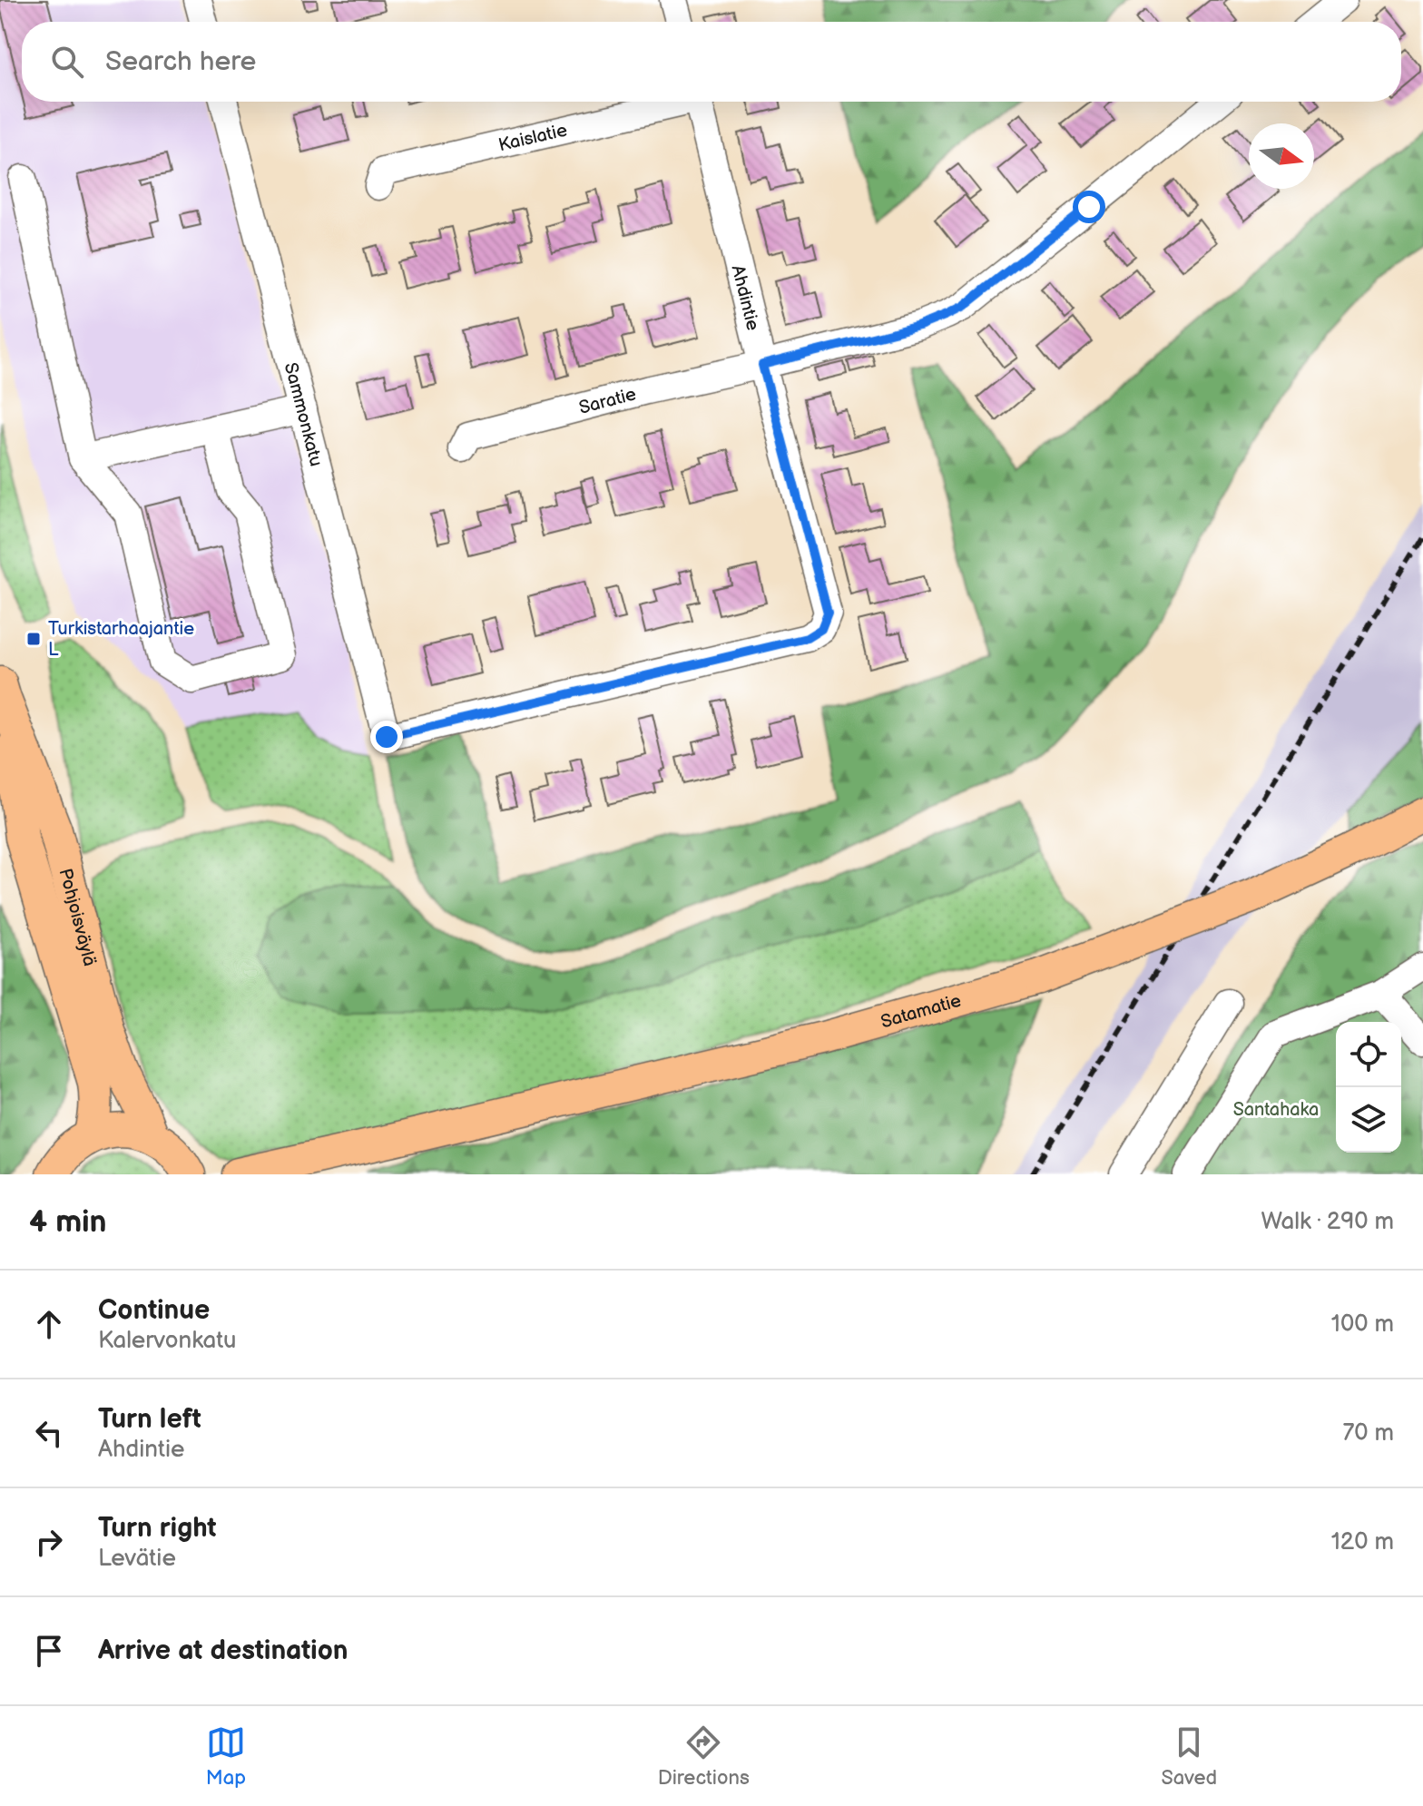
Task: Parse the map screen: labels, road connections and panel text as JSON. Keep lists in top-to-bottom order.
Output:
{
  "streets": {
    "main road": ["Pohjoisväylä", "Satamatie"],
    "street": [
      "Kaislatie",
      "Ahdintie",
      "Saratie",
      "Sammonkatu"
    ]
  },
  "crossings": [
    ["Ahdintie", "Saratie"],
    ["Ahdintie", "Sammonkatu"]
  ],
  "parks": ["Santahaka"],
  "places": {
    "transit": ["Turkistarhaajantie L"]
  },
  "north": "right",
  "page": {
    "search": "Search here",
    "heading": ["4 min", "Walk · 290 m"],
    "list": [
      ["Continue", "Kalervonkatu", "100 m"],
      ["Turn left", "Ahdintie", "70 m"],
      ["Turn right", "Levätie", "120 m"],
      "Arrive at destination"
    ],
    "nav": ["Map", "Directions", "Saved"]
  }
}
